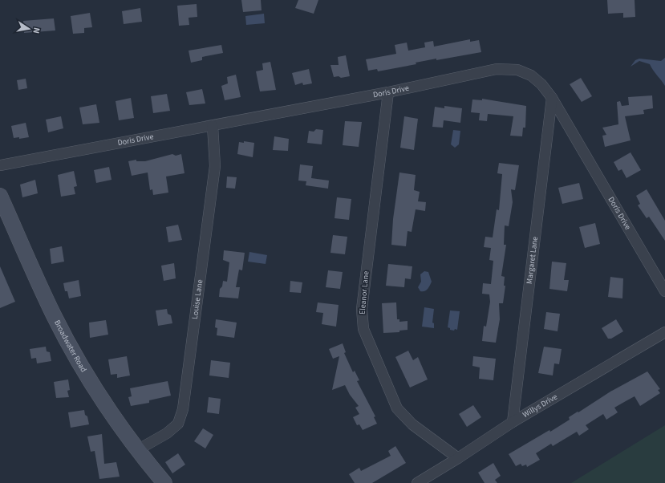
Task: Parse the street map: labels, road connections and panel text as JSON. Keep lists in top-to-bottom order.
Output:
{
  "streets": {
    "street": [
      "Doris Drive",
      "Margaret Lane",
      "Eleanor Lane",
      "Louise Lane",
      "Broadwater Road",
      "Willys Drive"
    ]
  },
  "crossings": [
    ["Doris Drive", "Margaret Lane"],
    ["Doris Drive", "Eleanor Lane"],
    ["Doris Drive", "Louise Lane"],
    ["Margaret Lane", "Willys Drive"],
    ["Eleanor Lane", "Willys Drive"],
    ["Louise Lane", "Broadwater Road"]
  ],
  "north": "right"
}
